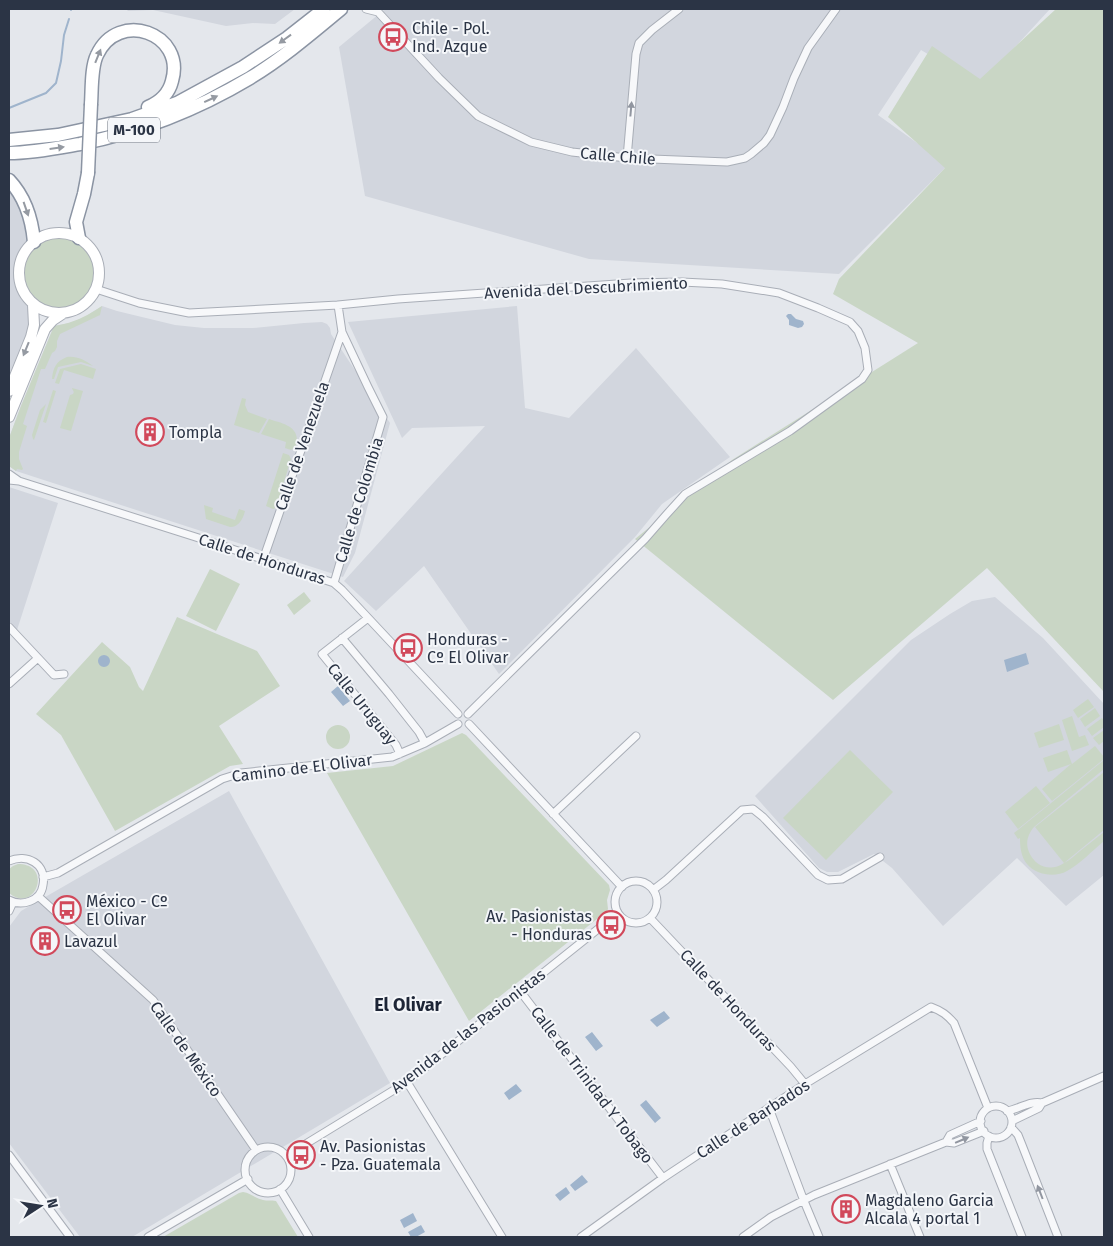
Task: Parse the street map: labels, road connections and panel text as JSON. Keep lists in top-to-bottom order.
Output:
{
  "streets": {
    "highway": ["M-100"],
    "street": [
      "Calle Chile",
      "Avenida del Descubrimiento",
      "Calle de Venezuela",
      "Calle de Colombia",
      "Calle de Honduras",
      "Calle Uruguay",
      "Camino de El Olivar",
      "Avenida de las Pasionistas",
      "Calle de México",
      "Calle de Trinidad Y Tobago",
      "Calle de Barbados"
    ]
  },
  "crossings": [
    ["Avenida del Descubrimiento", "Calle de Honduras"],
    ["Avenida del Descubrimiento", "Camino de El Olivar"],
    ["Calle de Venezuela", "Calle de Colombia"],
    ["Calle de Venezuela", "Calle de Honduras"],
    ["Calle de Colombia", "Calle de Honduras"],
    ["Calle de Honduras", "Calle Uruguay"],
    ["Calle de Honduras", "Camino de El Olivar"],
    ["Calle de Honduras", "Avenida de las Pasionistas"],
    ["Calle de Honduras", "Calle de Barbados"],
    ["Calle Uruguay", "Camino de El Olivar"],
    ["Avenida de las Pasionistas", "Calle de México"],
    ["Avenida de las Pasionistas", "Calle de Trinidad Y Tobago"],
    ["Calle de Trinidad Y Tobago", "Calle de Barbados"]
  ],
  "districts": ["El Olivar"],
  "places": {
    "bus stop": [
      "Chile - Pol. Ind. Azque",
      "Honduras - Cº El Olivar",
      "México - Cº El Olivar",
      "Av. Pasionistas - Honduras",
      "Av. Pasionistas - Pza. Guatemala"
    ],
    "building": ["Tompla", "Lavazul", "Magdaleno Garcia Alcala 4 portal 1"]
  },
  "north": "right"
}
